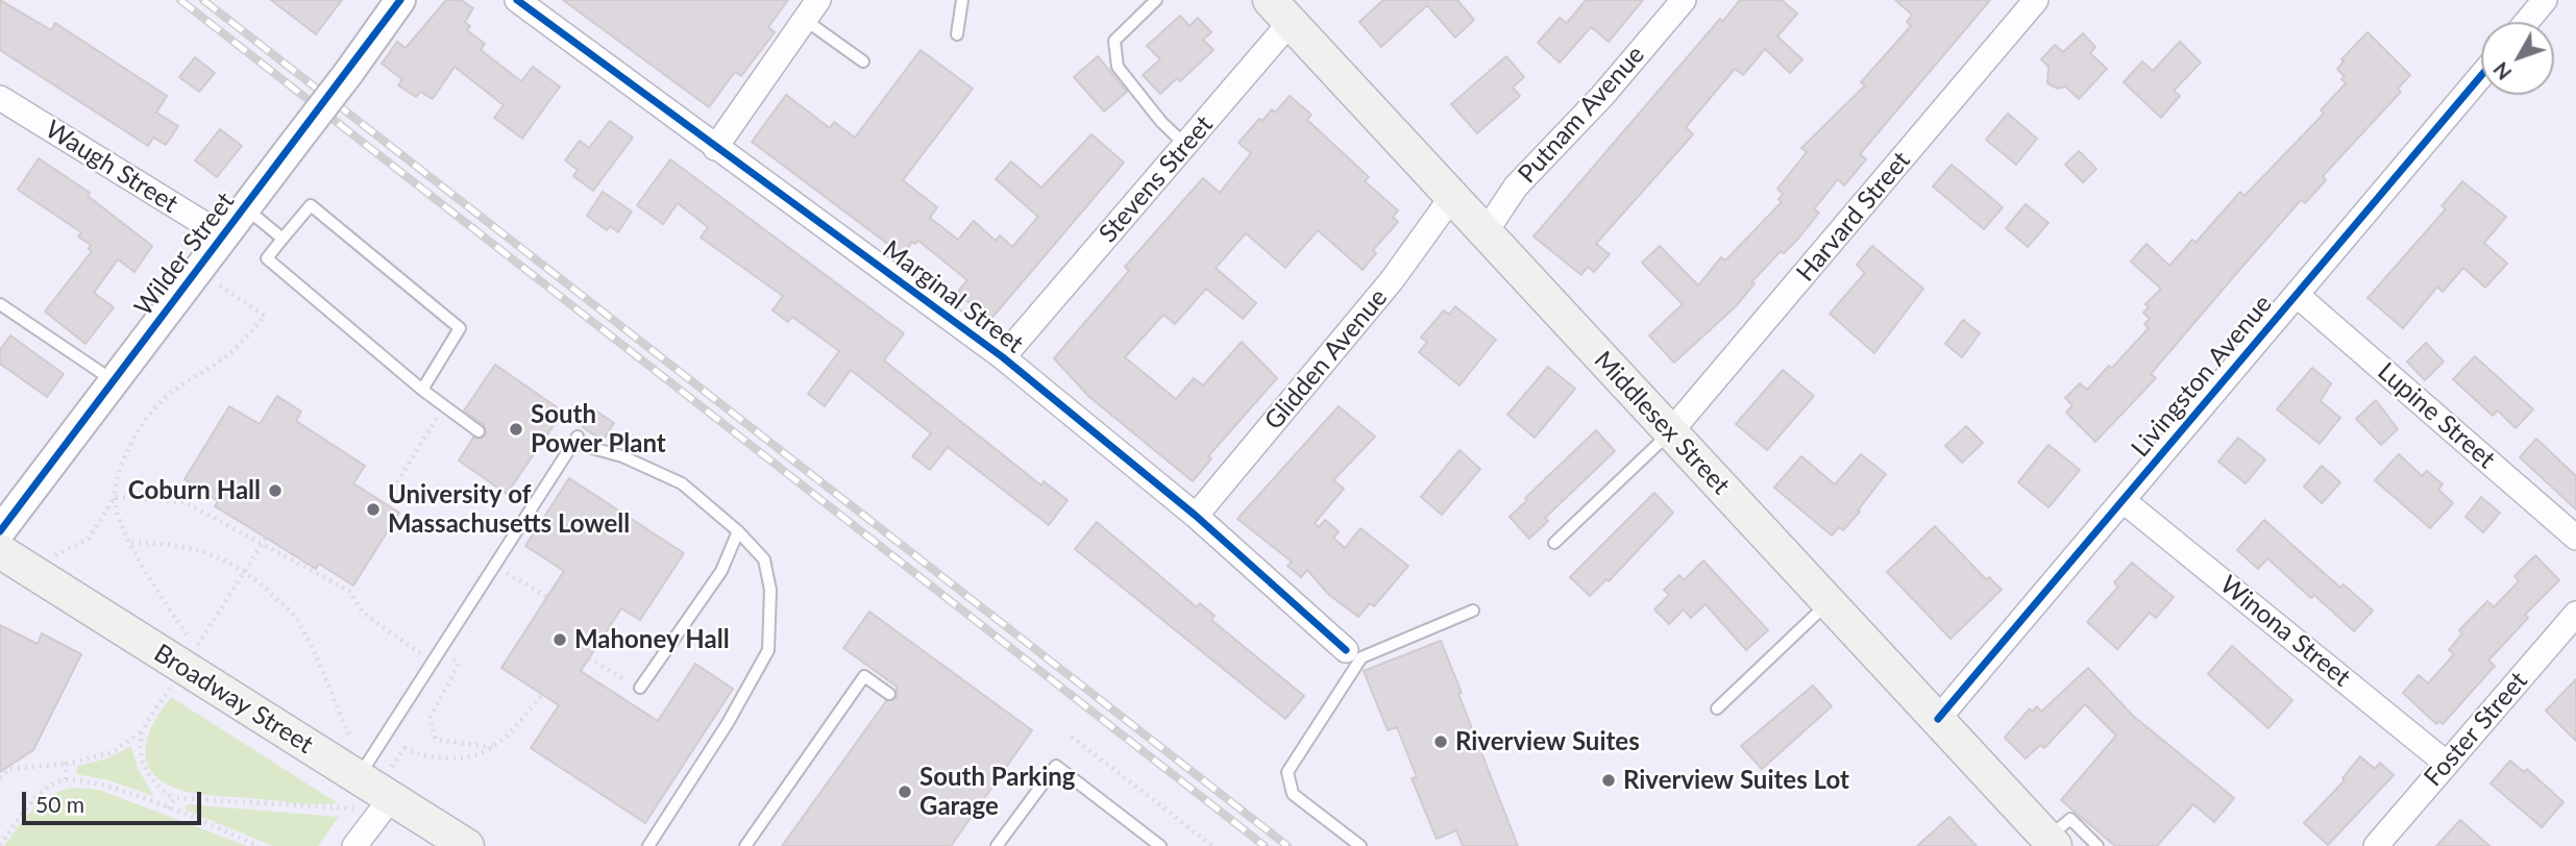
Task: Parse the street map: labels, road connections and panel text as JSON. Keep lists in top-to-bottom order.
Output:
{
  "streets": {
    "main road": ["Middlesex Street", "Broadway Street"],
    "street": [
      "Putnam Avenue",
      "Waugh Street",
      "Stevens Street",
      "Harvard Street",
      "Wilder Street",
      "Marginal Street",
      "Glidden Avenue",
      "Livingston Avenue",
      "Lupine Street",
      "Winona Street",
      "Foster Street"
    ]
  },
  "crossings": [
    ["Putnam Avenue", "Middlesex Street"],
    ["Waugh Street", "Wilder Street"],
    ["Stevens Street", "Marginal Street"],
    ["Stevens Street", "Middlesex Street"],
    ["Harvard Street", "Middlesex Street"],
    ["Marginal Street", "Glidden Avenue"],
    ["Glidden Avenue", "Middlesex Street"],
    ["Livingston Avenue", "Lupine Street"],
    ["Livingston Avenue", "Middlesex Street"],
    ["Livingston Avenue", "Winona Street"],
    ["Winona Street", "Foster Street"]
  ],
  "places": [
    "South Power Plant",
    "Coburn Hall",
    "University of Massachusetts Lowell",
    "Mahoney Hall",
    "Riverview Suites",
    "Riverview Suites Lot",
    "South Parking Garage"
  ],
  "scale_bar": "50 m",
  "north": "bottom left"
}
